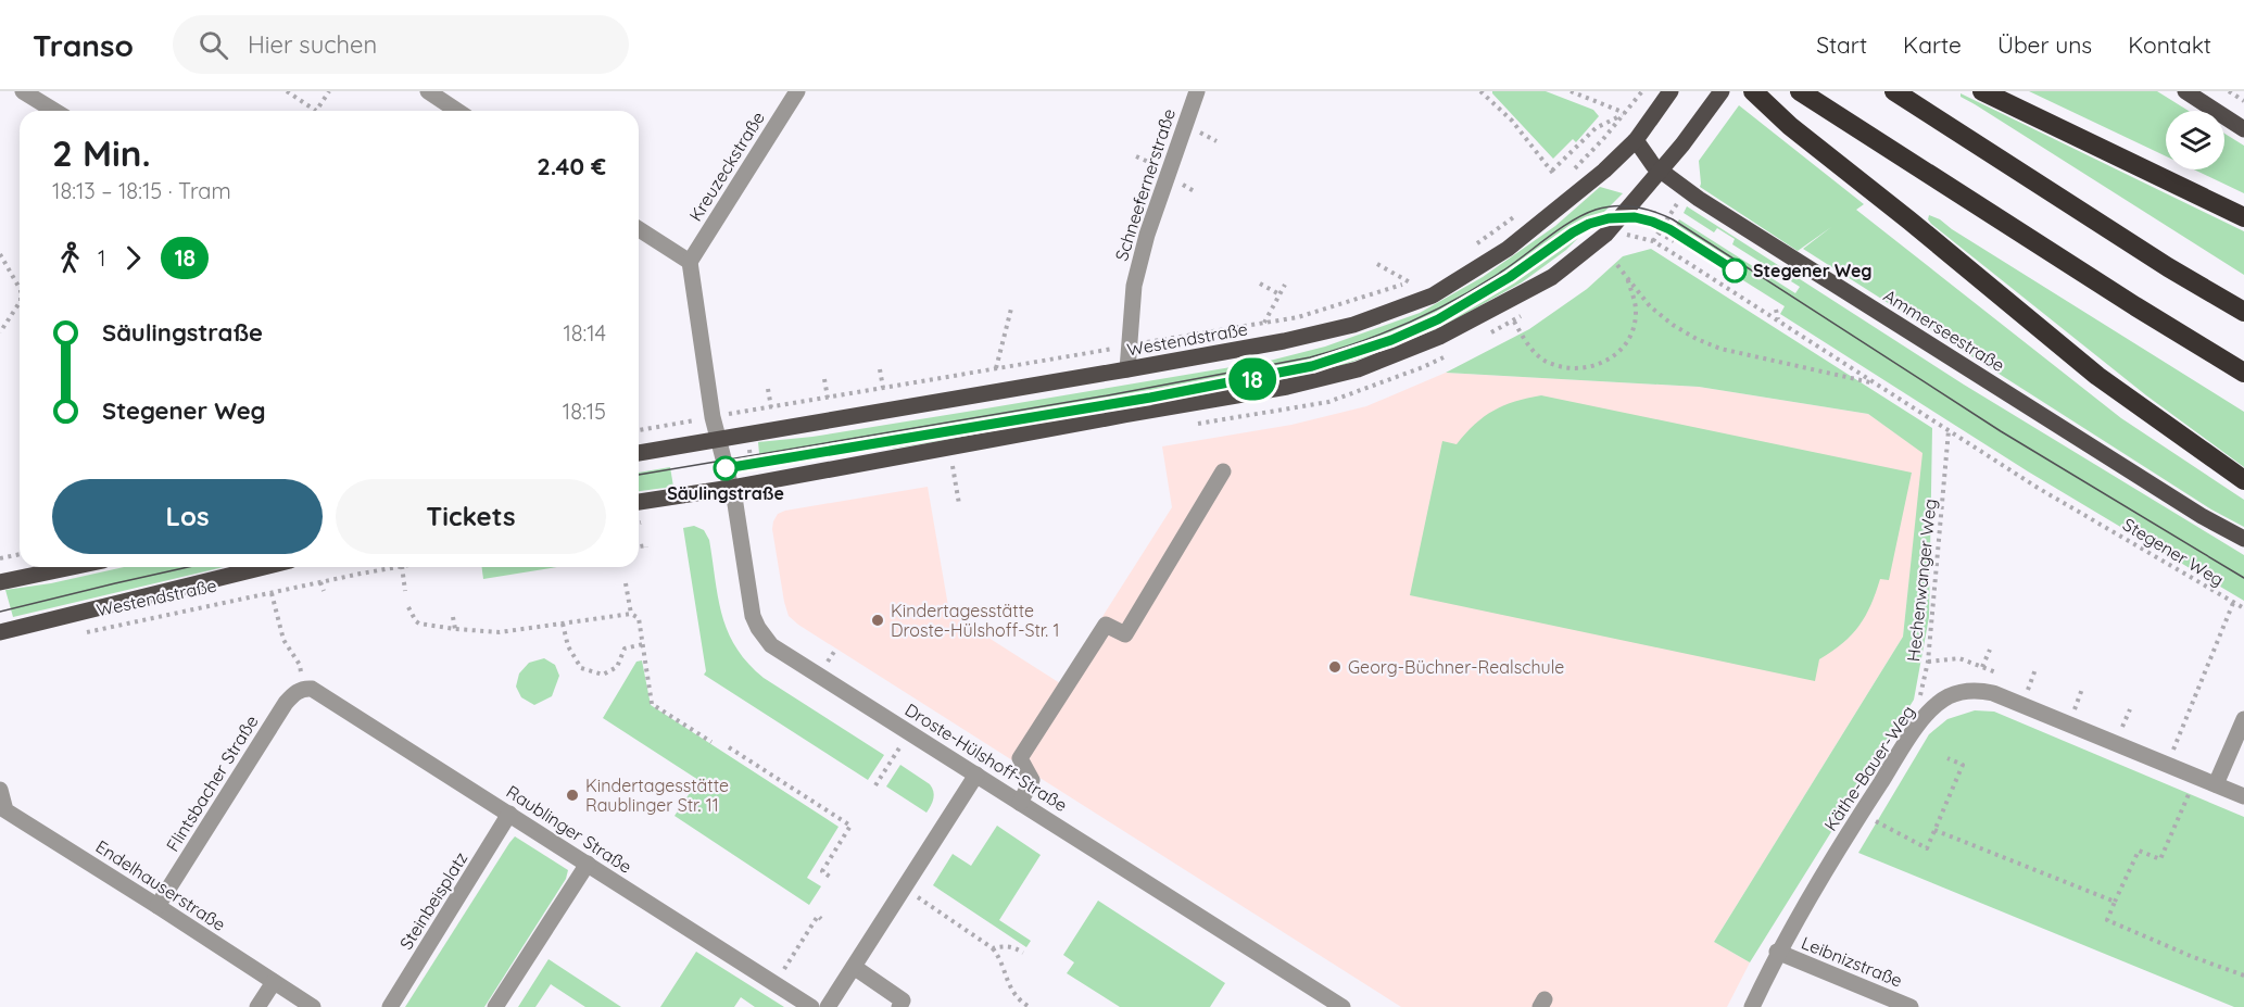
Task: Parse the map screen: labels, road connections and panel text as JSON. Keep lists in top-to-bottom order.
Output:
{
  "streets": {
    "main road": ["Ammerseestraße", "Westendstraße"],
    "street": [
      "Kreuzeckstraße",
      "Schneefernerstraße",
      "Droste-Hülshoff-Straße",
      "Käthe-Bauer-Weg",
      "Flintsbacher Straße",
      "Raublinger Straße",
      "Endelhauserstraße",
      "Steinbeisplatz",
      "Leibnizstraße"
    ],
    "path": ["Stegener Weg", "Hechenwanger Weg"]
  },
  "crossings": [
    ["Schneefernerstraße", "Westendstraße"],
    ["Ammerseestraße", "Westendstraße"],
    ["Westendstraße", "Droste-Hülshoff-Straße"],
    ["Stegener Weg", "Hechenwanger Weg"],
    ["Hechenwanger Weg", "Käthe-Bauer-Weg"],
    ["Käthe-Bauer-Weg", "Leibnizstraße"],
    ["Flintsbacher Straße", "Raublinger Straße"],
    ["Flintsbacher Straße", "Endelhauserstraße"],
    ["Raublinger Straße", "Steinbeisplatz"]
  ],
  "places": [
    "Stegener Weg",
    "Säulingstraße",
    "Kindertagesstätte Droste-Hülshoff-Str. 1",
    "Georg-Büchner-Realschule",
    "Kindertagesstätte Raublinger Str. 11"
  ],
  "lines": ["tram line 18"],
  "page": {
    "header": "Transo",
    "search": "Hier suchen",
    "nav": [
      "Start",
      "Karte",
      "Über uns",
      "Kontakt"
    ],
    "on_map": "18",
    "heading": ["2 Min.", "18:13 – 18:15 · Tram", "2.40 €"],
    "legs": ["1", "18"],
    "list": [
      {
        "name": "Säulingstraße",
        "value": "18:14"
      },
      {
        "name": "Stegener Weg",
        "value": "18:15"
      }
    ],
    "buttons": ["Los", "Tickets"]
  }
}
